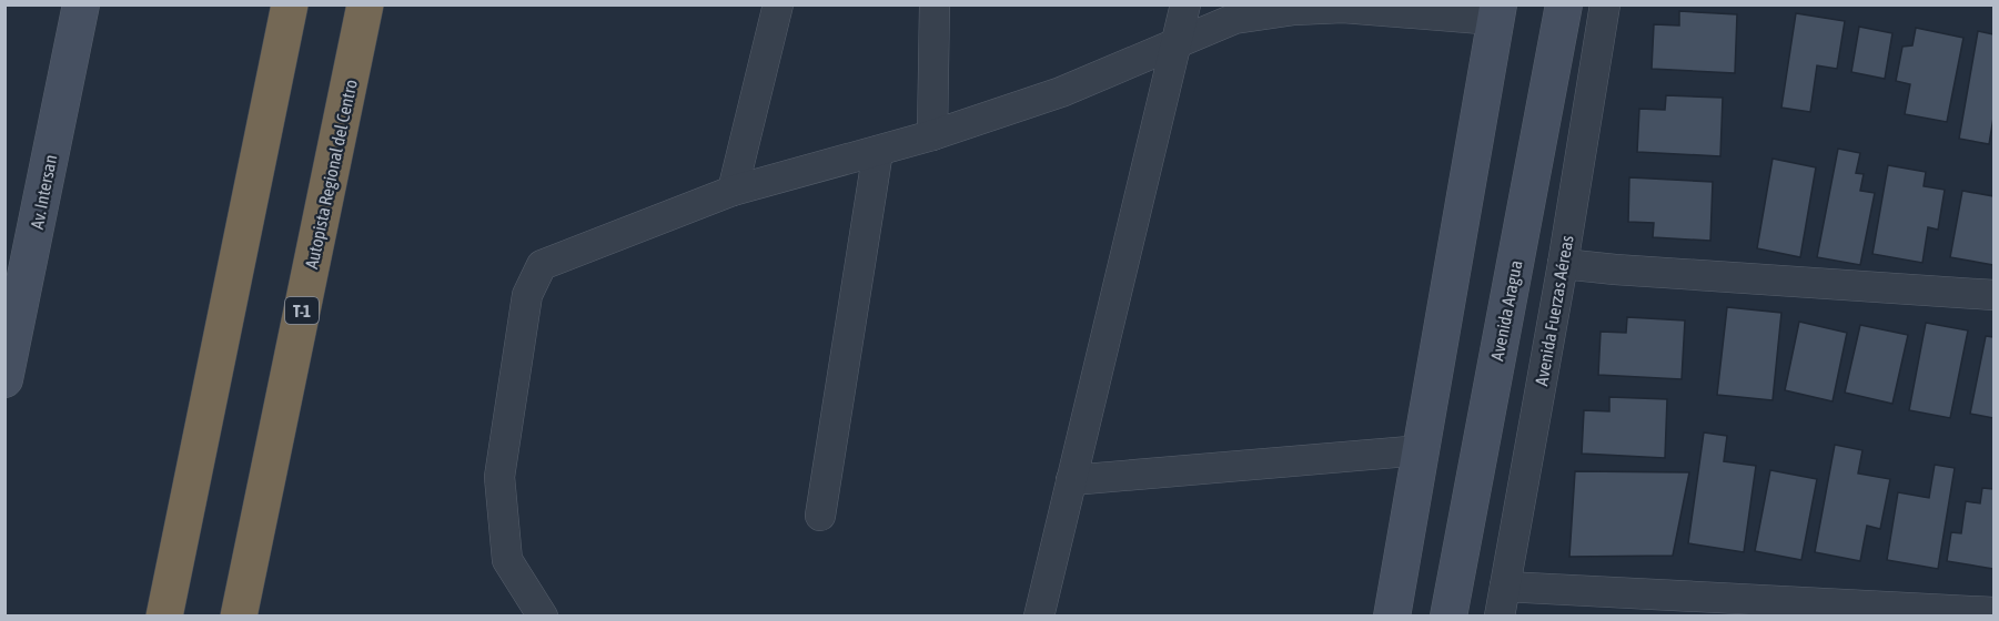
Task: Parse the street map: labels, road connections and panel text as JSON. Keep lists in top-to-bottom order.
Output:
{
  "streets": {
    "highway": ["Autopista Regional del Centro", "T-1"],
    "street": ["Av. Intersan", "Avenida Aragua", "Avenida Fuerzas Aéreas"]
  }
}
